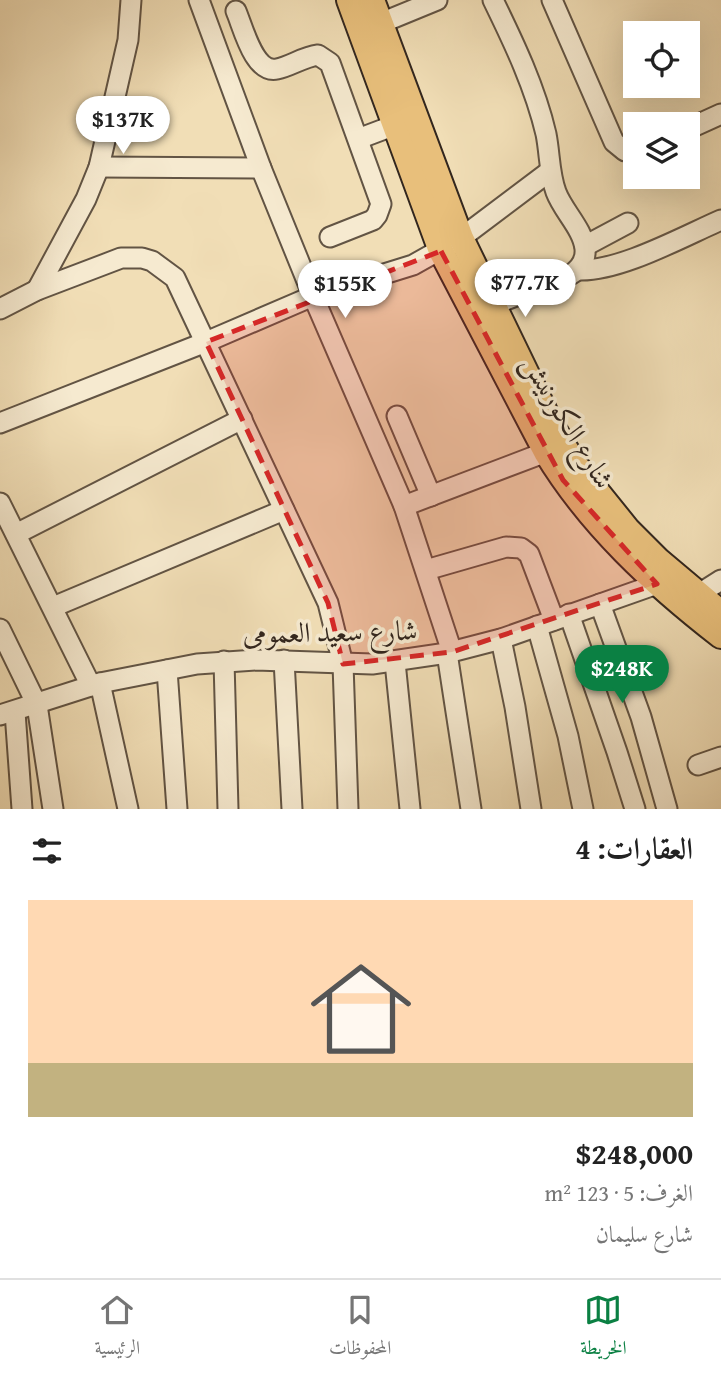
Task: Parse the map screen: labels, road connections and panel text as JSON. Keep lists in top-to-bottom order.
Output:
{
  "streets": {
    "main road": ["شارع الكورنيش"],
    "street": ["شارع سعيد العمومى"]
  },
  "crossings": [
    ["شارع الكورنيش", "شارع سعيد العمومى"]
  ],
  "page": {
    "price": [
      "$137K",
      "$77.7K",
      "$155K",
      "$248K"
    ],
    "heading": "العقارات: 4",
    "list": [
      {
        "name": "$248,000",
        "note": "الغرف: 5 · 123 m² · شارع سليمان"
      }
    ],
    "tabs": ["الخريطة", "المحفوظات", "الرئيسية"]
  }
}
